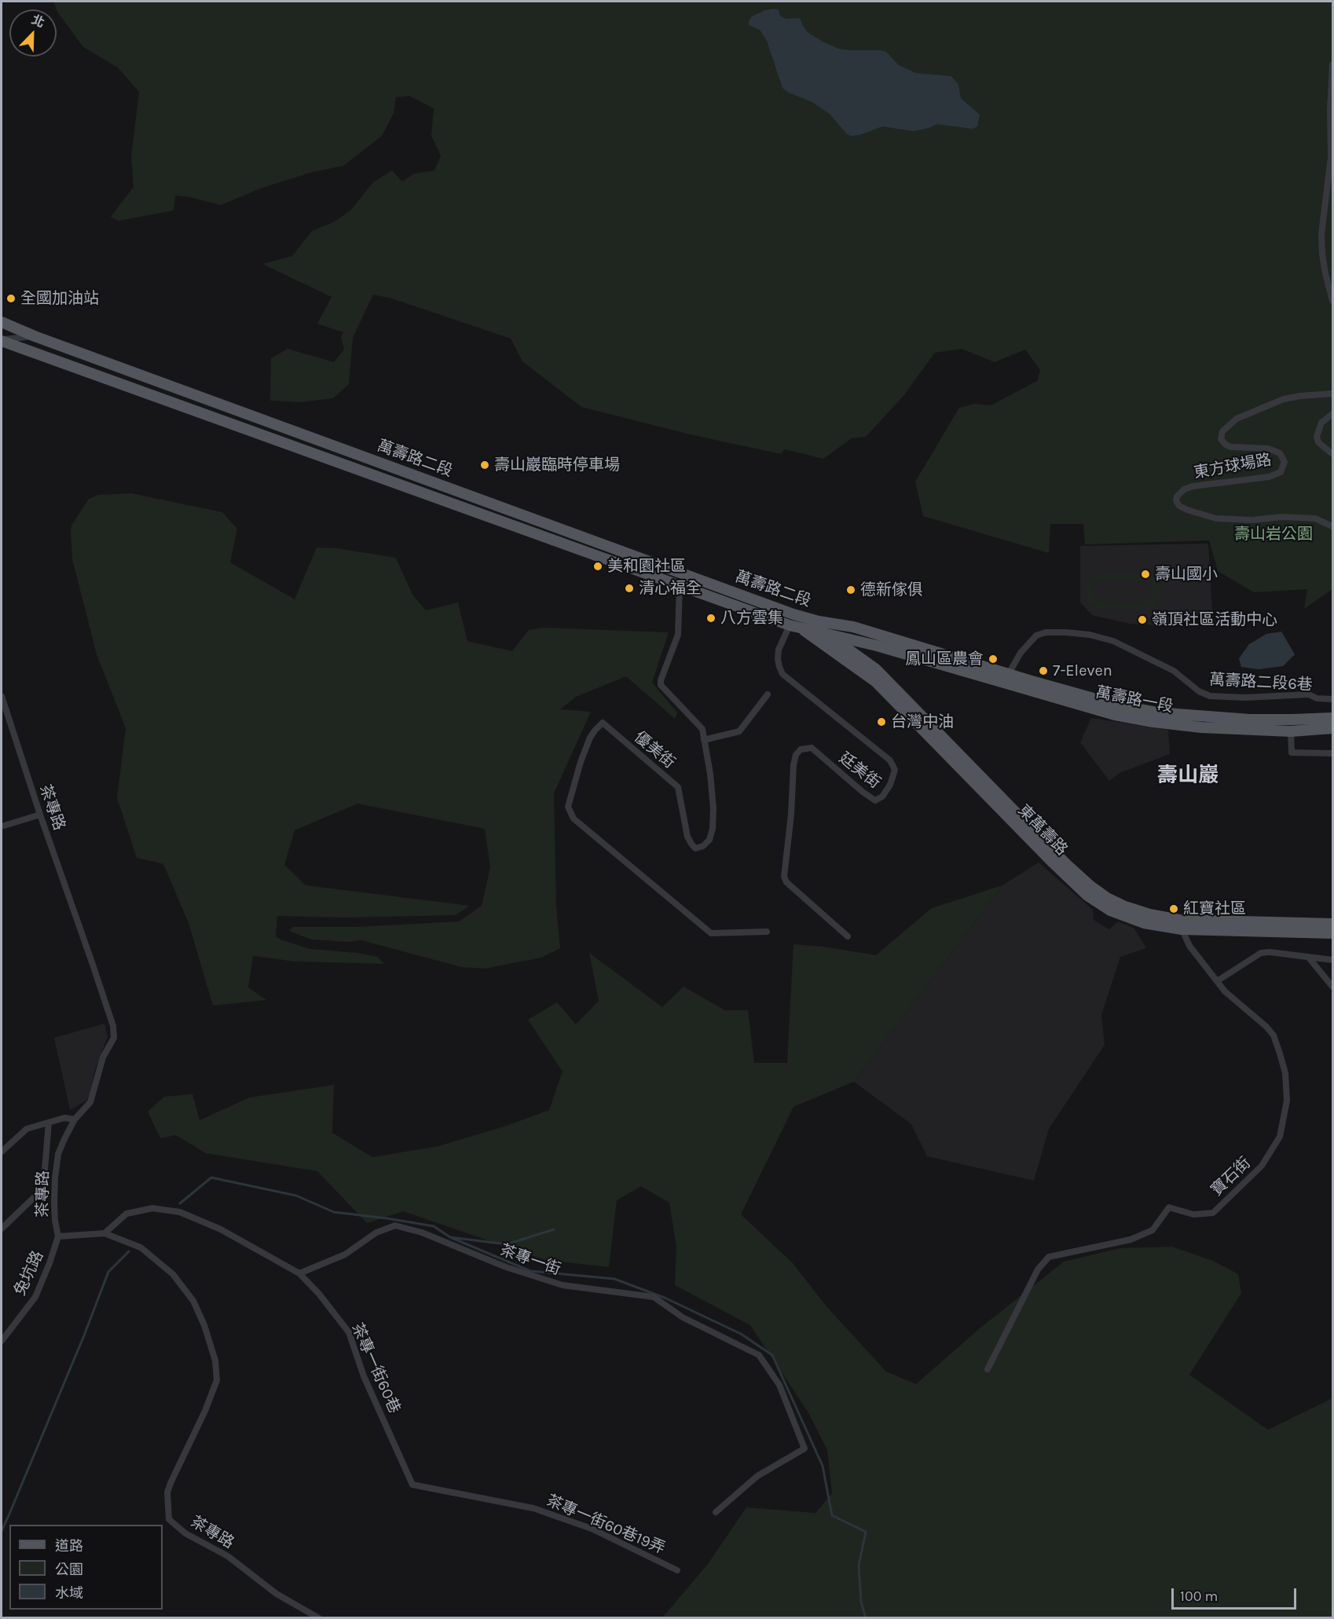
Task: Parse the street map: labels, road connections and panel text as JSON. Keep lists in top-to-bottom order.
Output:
{
  "streets": {
    "main road": ["萬壽路二段", "萬壽路一段", "東萬壽路"],
    "street": [
      "東方球場路",
      "萬壽路二段6巷",
      "優美街",
      "廷美街",
      "茶專路",
      "寶石街",
      "茶專一街",
      "兔坑路",
      "茶專一街60巷",
      "茶專一街60巷19弄"
    ]
  },
  "crossings": [
    ["萬壽路二段", "萬壽路一段"],
    ["萬壽路二段", "優美街"],
    ["萬壽路二段", "廷美街"],
    ["萬壽路二段", "東萬壽路"],
    ["萬壽路二段6巷", "萬壽路一段"],
    ["萬壽路一段", "廷美街"],
    ["萬壽路一段", "東萬壽路"],
    ["廷美街", "東萬壽路"],
    ["茶專路", "兔坑路"],
    ["東萬壽路", "寶石街"],
    ["茶專一街", "茶專一街60巷"],
    ["茶專一街60巷", "茶專一街60巷19弄"]
  ],
  "districts": ["壽山巖"],
  "parks": ["壽山岩公園"],
  "places": [
    "全國加油站",
    "壽山巖臨時停車場",
    "美和園社區",
    "壽山國小",
    "清心福全",
    "德新傢俱",
    "八方雲集",
    "嶺頂社區活動中心",
    "鳳山區農會",
    "7-Eleven",
    "台灣中油",
    "紅寶社區"
  ],
  "legend": ["道路", "公園", "水域"],
  "scale_bar": "100 m",
  "north": "top right"
}
